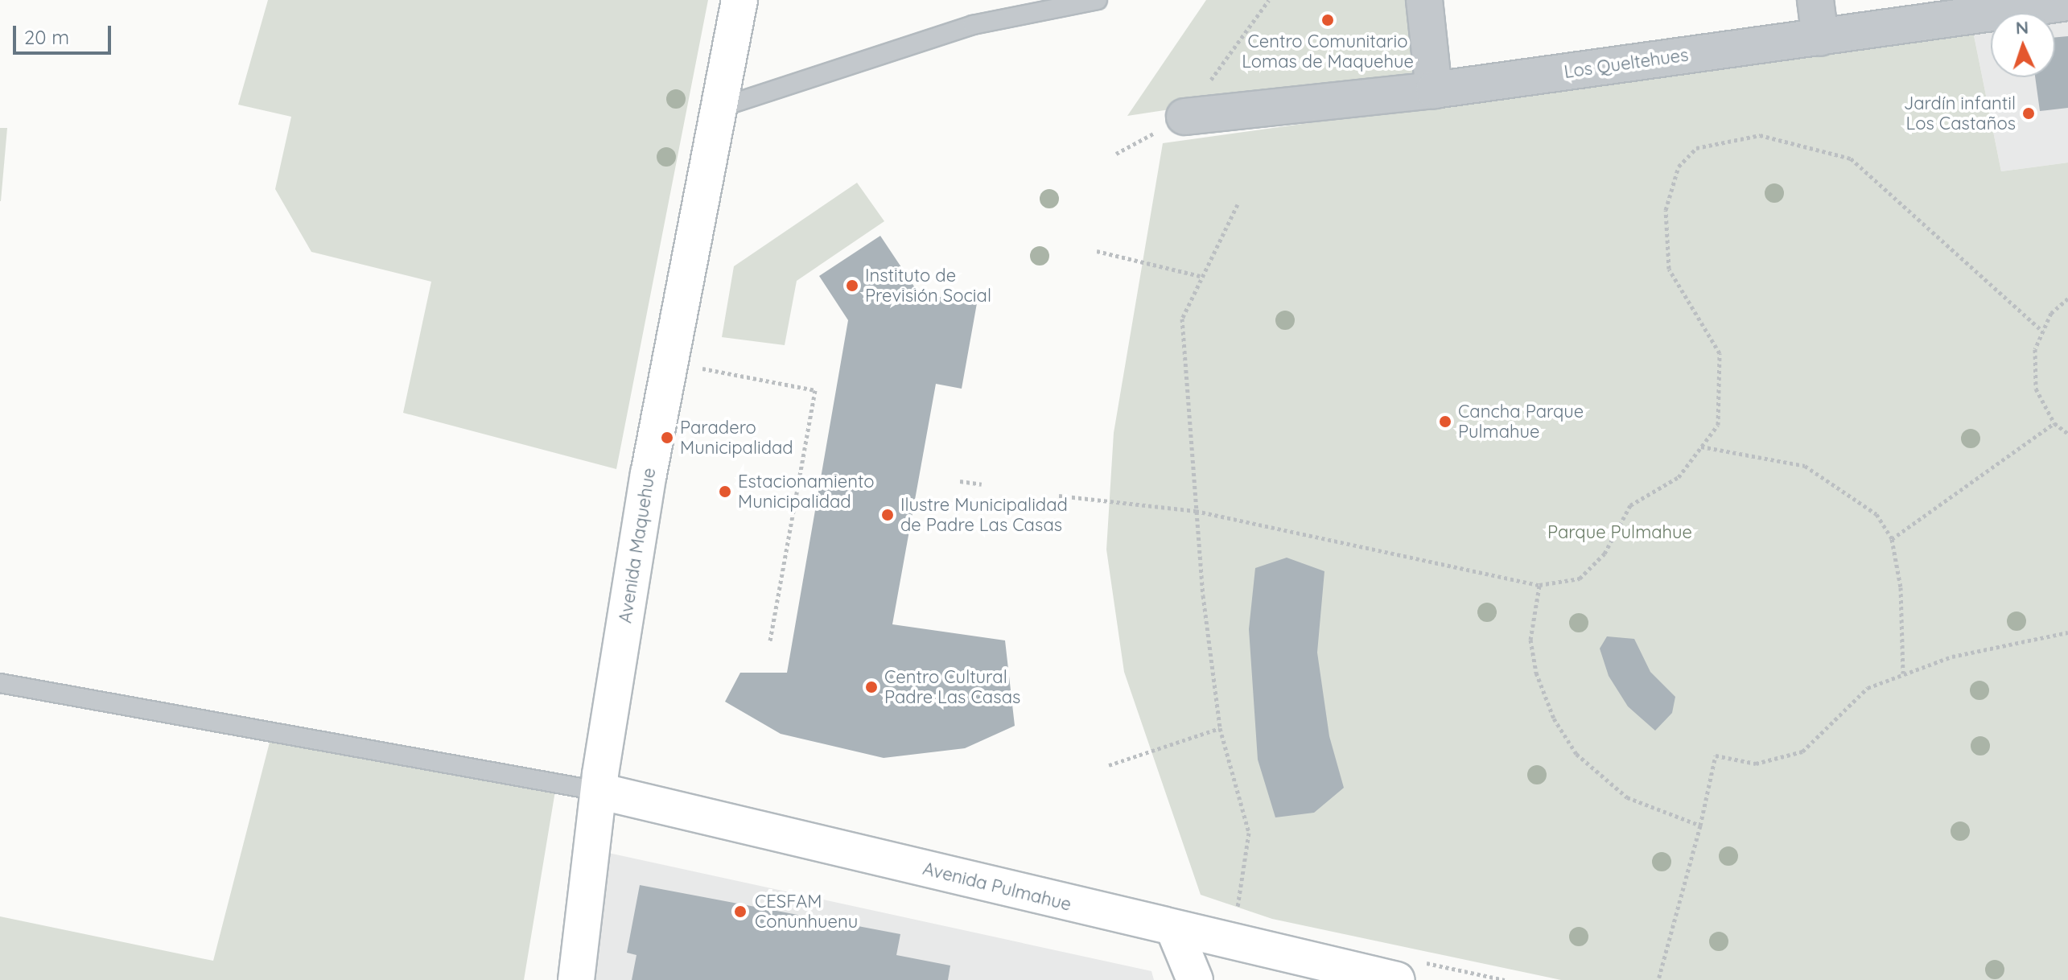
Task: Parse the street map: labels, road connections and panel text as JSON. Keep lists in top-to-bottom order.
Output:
{
  "streets": {
    "main road": ["Avenida Maquehue", "Avenida Pulmahue"],
    "street": ["Los Queltehues"]
  },
  "crossings": [
    ["Avenida Maquehue", "Avenida Pulmahue"]
  ],
  "parks": ["Parque Pulmahue"],
  "places": [
    "Centro Comunitario Lomas de Maquehue",
    "Jardín infantil Los Castaños",
    "Instituto de Previsión Social",
    "Cancha Parque Pulmahue",
    "Paradero Municipalidad",
    "Estacionamiento Municipalidad",
    "Ilustre Municipalidad de Padre Las Casas",
    "Centro Cultural Padre Las Casas",
    "CESFAM Conunhuenu"
  ],
  "scale_bar": "20 m",
  "north": "top"
}
